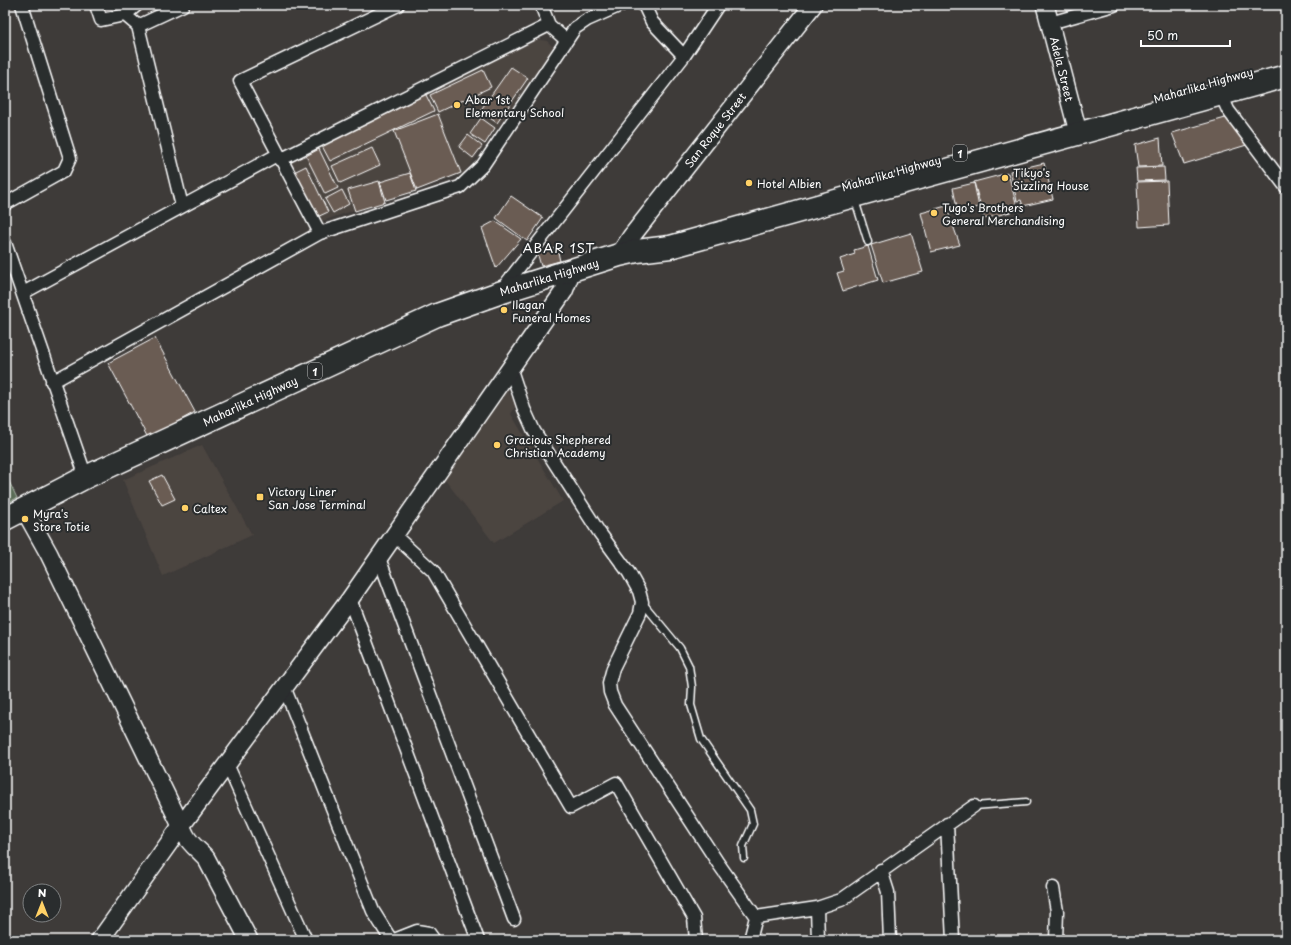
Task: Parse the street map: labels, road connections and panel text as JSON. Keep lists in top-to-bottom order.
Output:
{
  "streets": {
    "highway": ["Maharlika Highway", "1"],
    "street": ["Adela Street", "San Roque Street"]
  },
  "crossings": [
    ["Adela Street", "Maharlika Highway"],
    ["Maharlika Highway", "San Roque Street"]
  ],
  "districts": ["ABAR 1ST"],
  "places": {
    "other": [
      "Abar 1st Elementary School",
      "Tikyo's Sizzling House",
      "Hotel Albien",
      "Tugo's Brothers General Merchandising",
      "Ilagan Funeral Homes",
      "Gracious Shephered Christian Academy",
      "Caltex",
      "Myra's Store Totie"
    ],
    "transit": ["Victory Liner San Jose Terminal"]
  },
  "scale_bar": "50 m",
  "north": "top"
}
